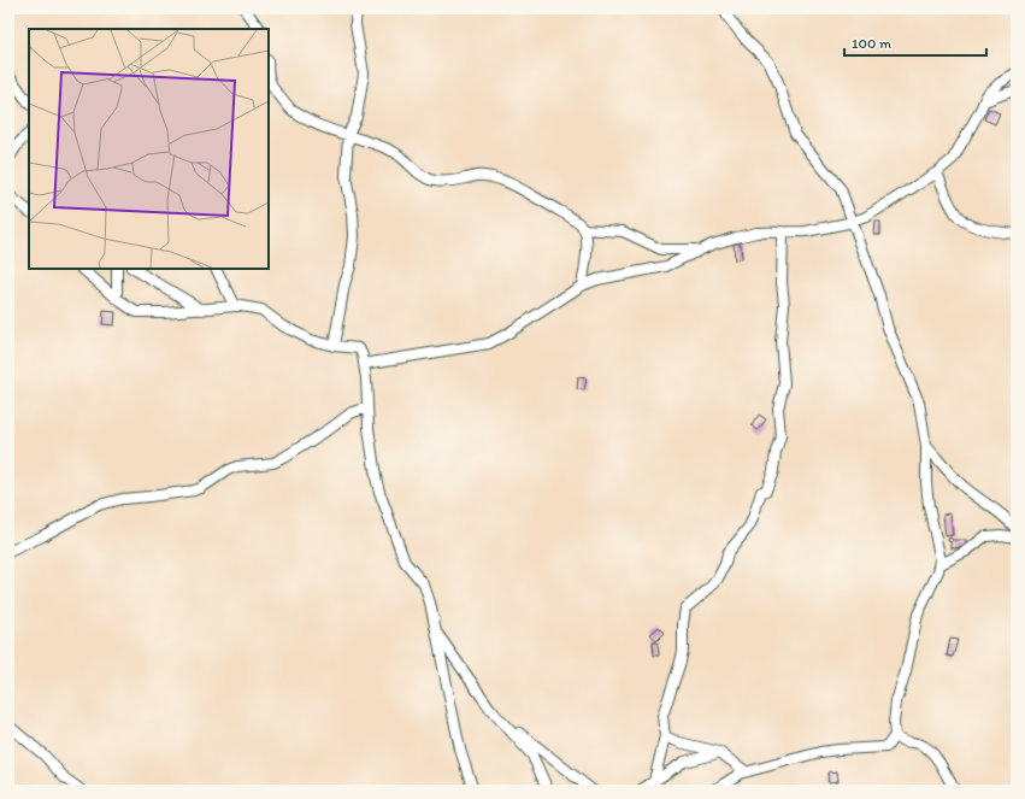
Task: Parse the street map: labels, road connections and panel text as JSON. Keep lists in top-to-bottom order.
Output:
{
  "scale_bar": "100 m"
}
